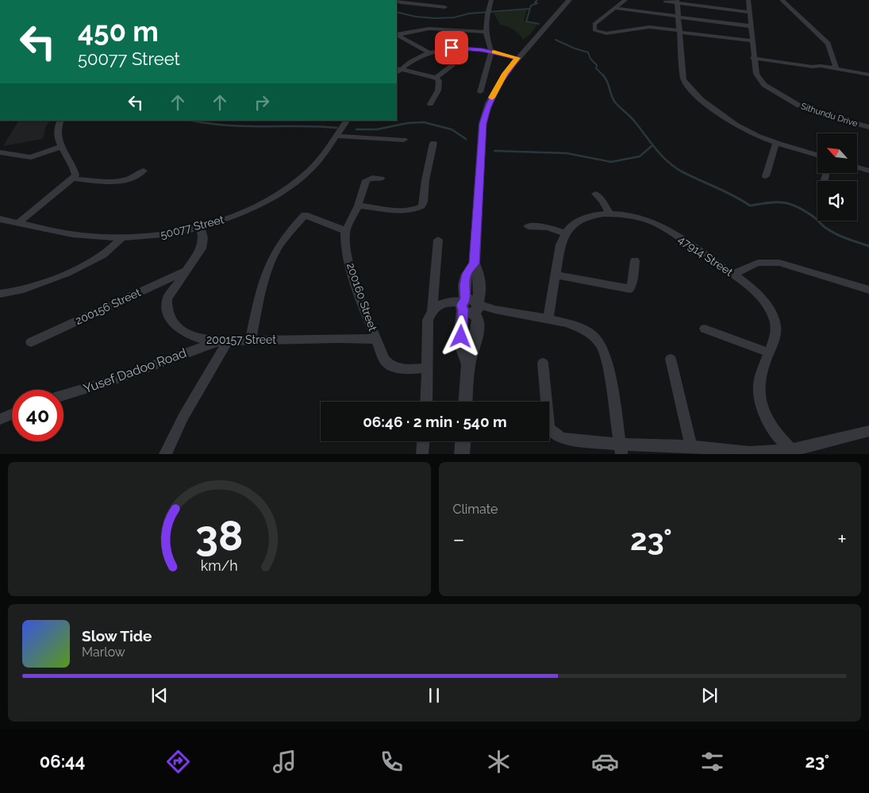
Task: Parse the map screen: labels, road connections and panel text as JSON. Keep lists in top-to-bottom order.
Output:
{
  "streets": {
    "street": [
      "Sithundu Drive",
      "50077 Street",
      "47914 Street",
      "200160 Street",
      "200156 Street",
      "200157 Street",
      "Yusef Dadoo Road"
    ]
  },
  "crossings": [
    ["50077 Street", "200157 Street"],
    ["200160 Street", "200157 Street"],
    ["200156 Street", "200157 Street"],
    ["200157 Street", "Yusef Dadoo Road"]
  ],
  "north": "top left",
  "page": {
    "turn": ["450 m", "50077 Street"],
    "limit": "40",
    "trip": "06:46 · 2 min · 540 m",
    "tile": "Climate",
    "heat": ["−", "23°", "+"],
    "song": ["Slow Tide", "Marlow"],
    "tabs": ["06:44", "23°"],
    "gauge": ["38", "km/h"]
  }
}
